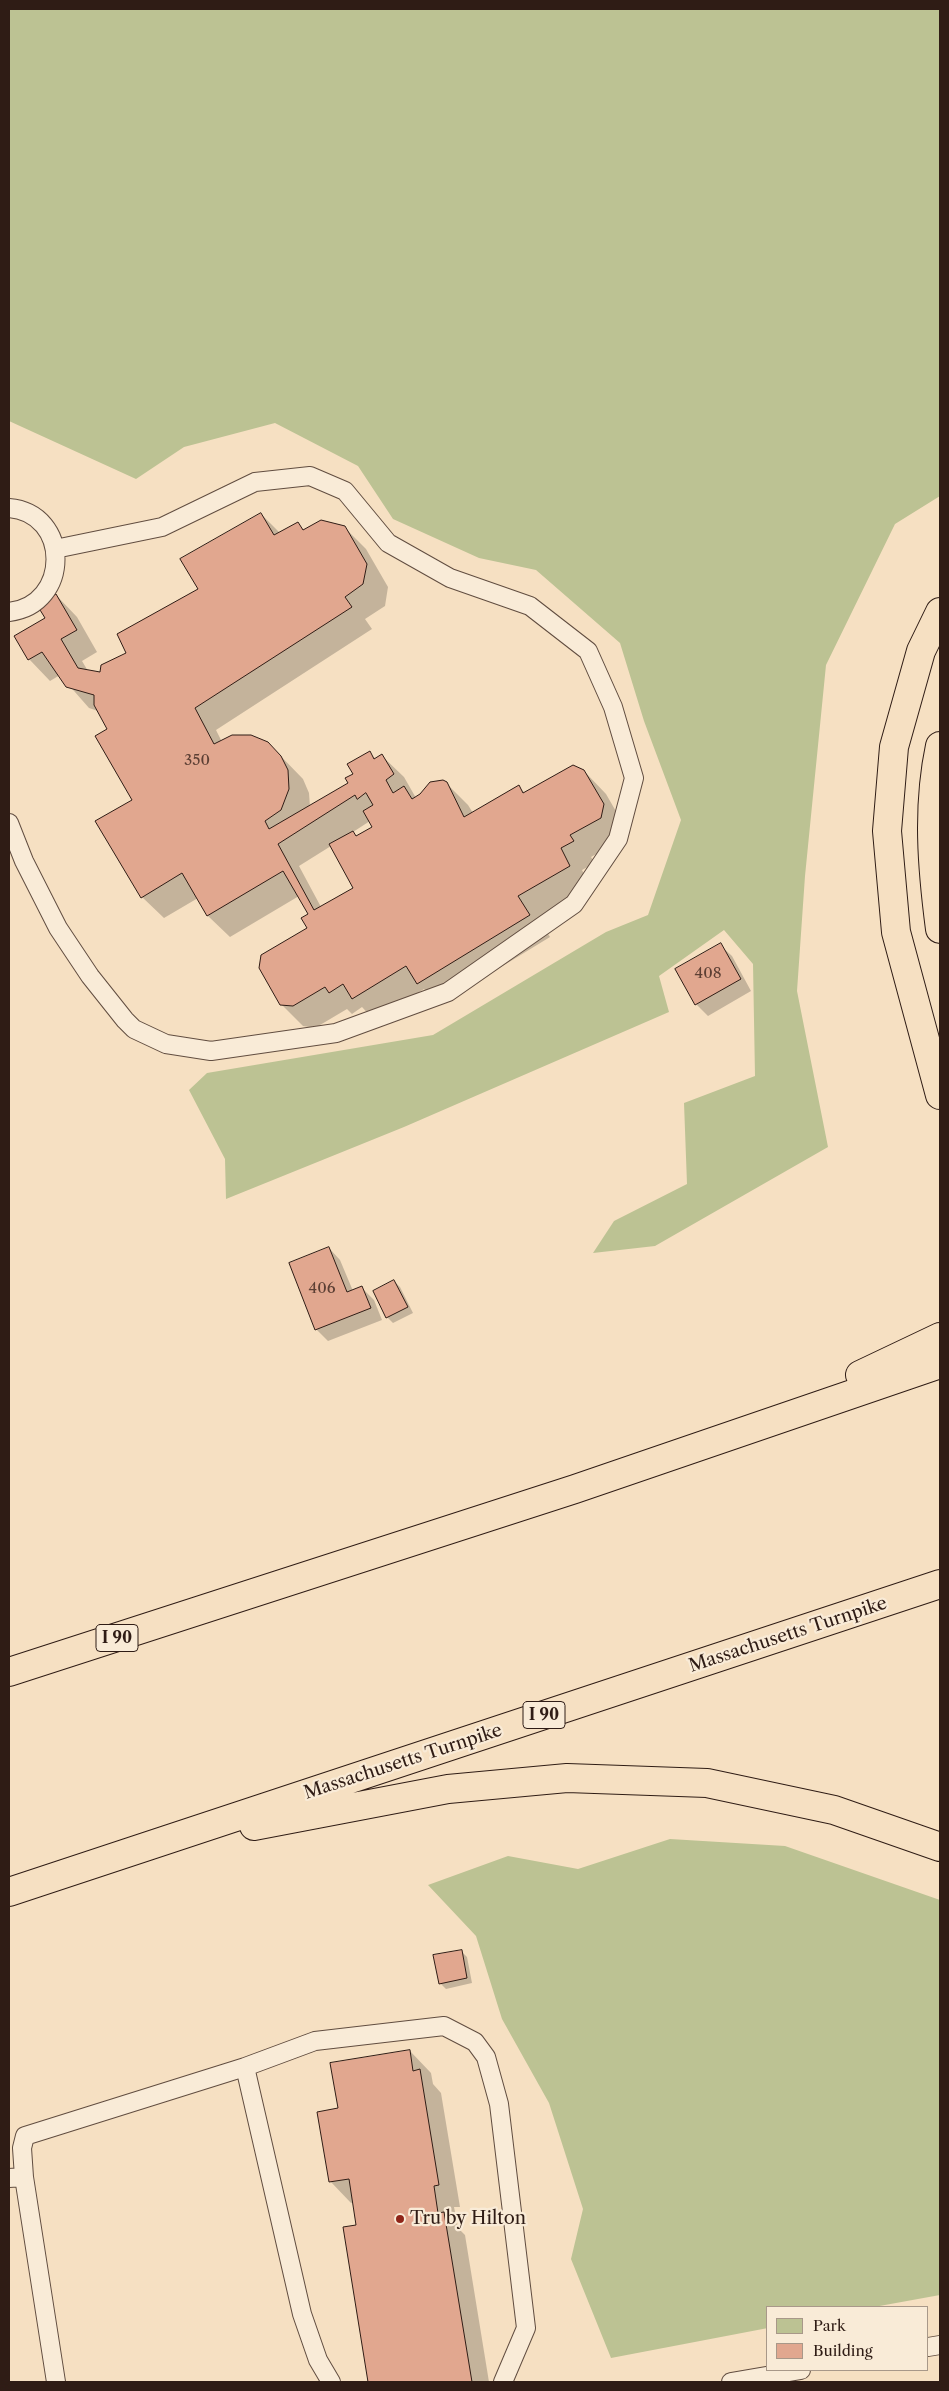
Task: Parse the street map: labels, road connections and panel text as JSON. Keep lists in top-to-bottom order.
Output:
{
  "streets": {
    "highway": ["Massachusetts Turnpike", "I 90"]
  },
  "places": ["Tru by Hilton"],
  "house_numbers": ["350", "408", "406"],
  "legend": ["Park", "Building"]
}
